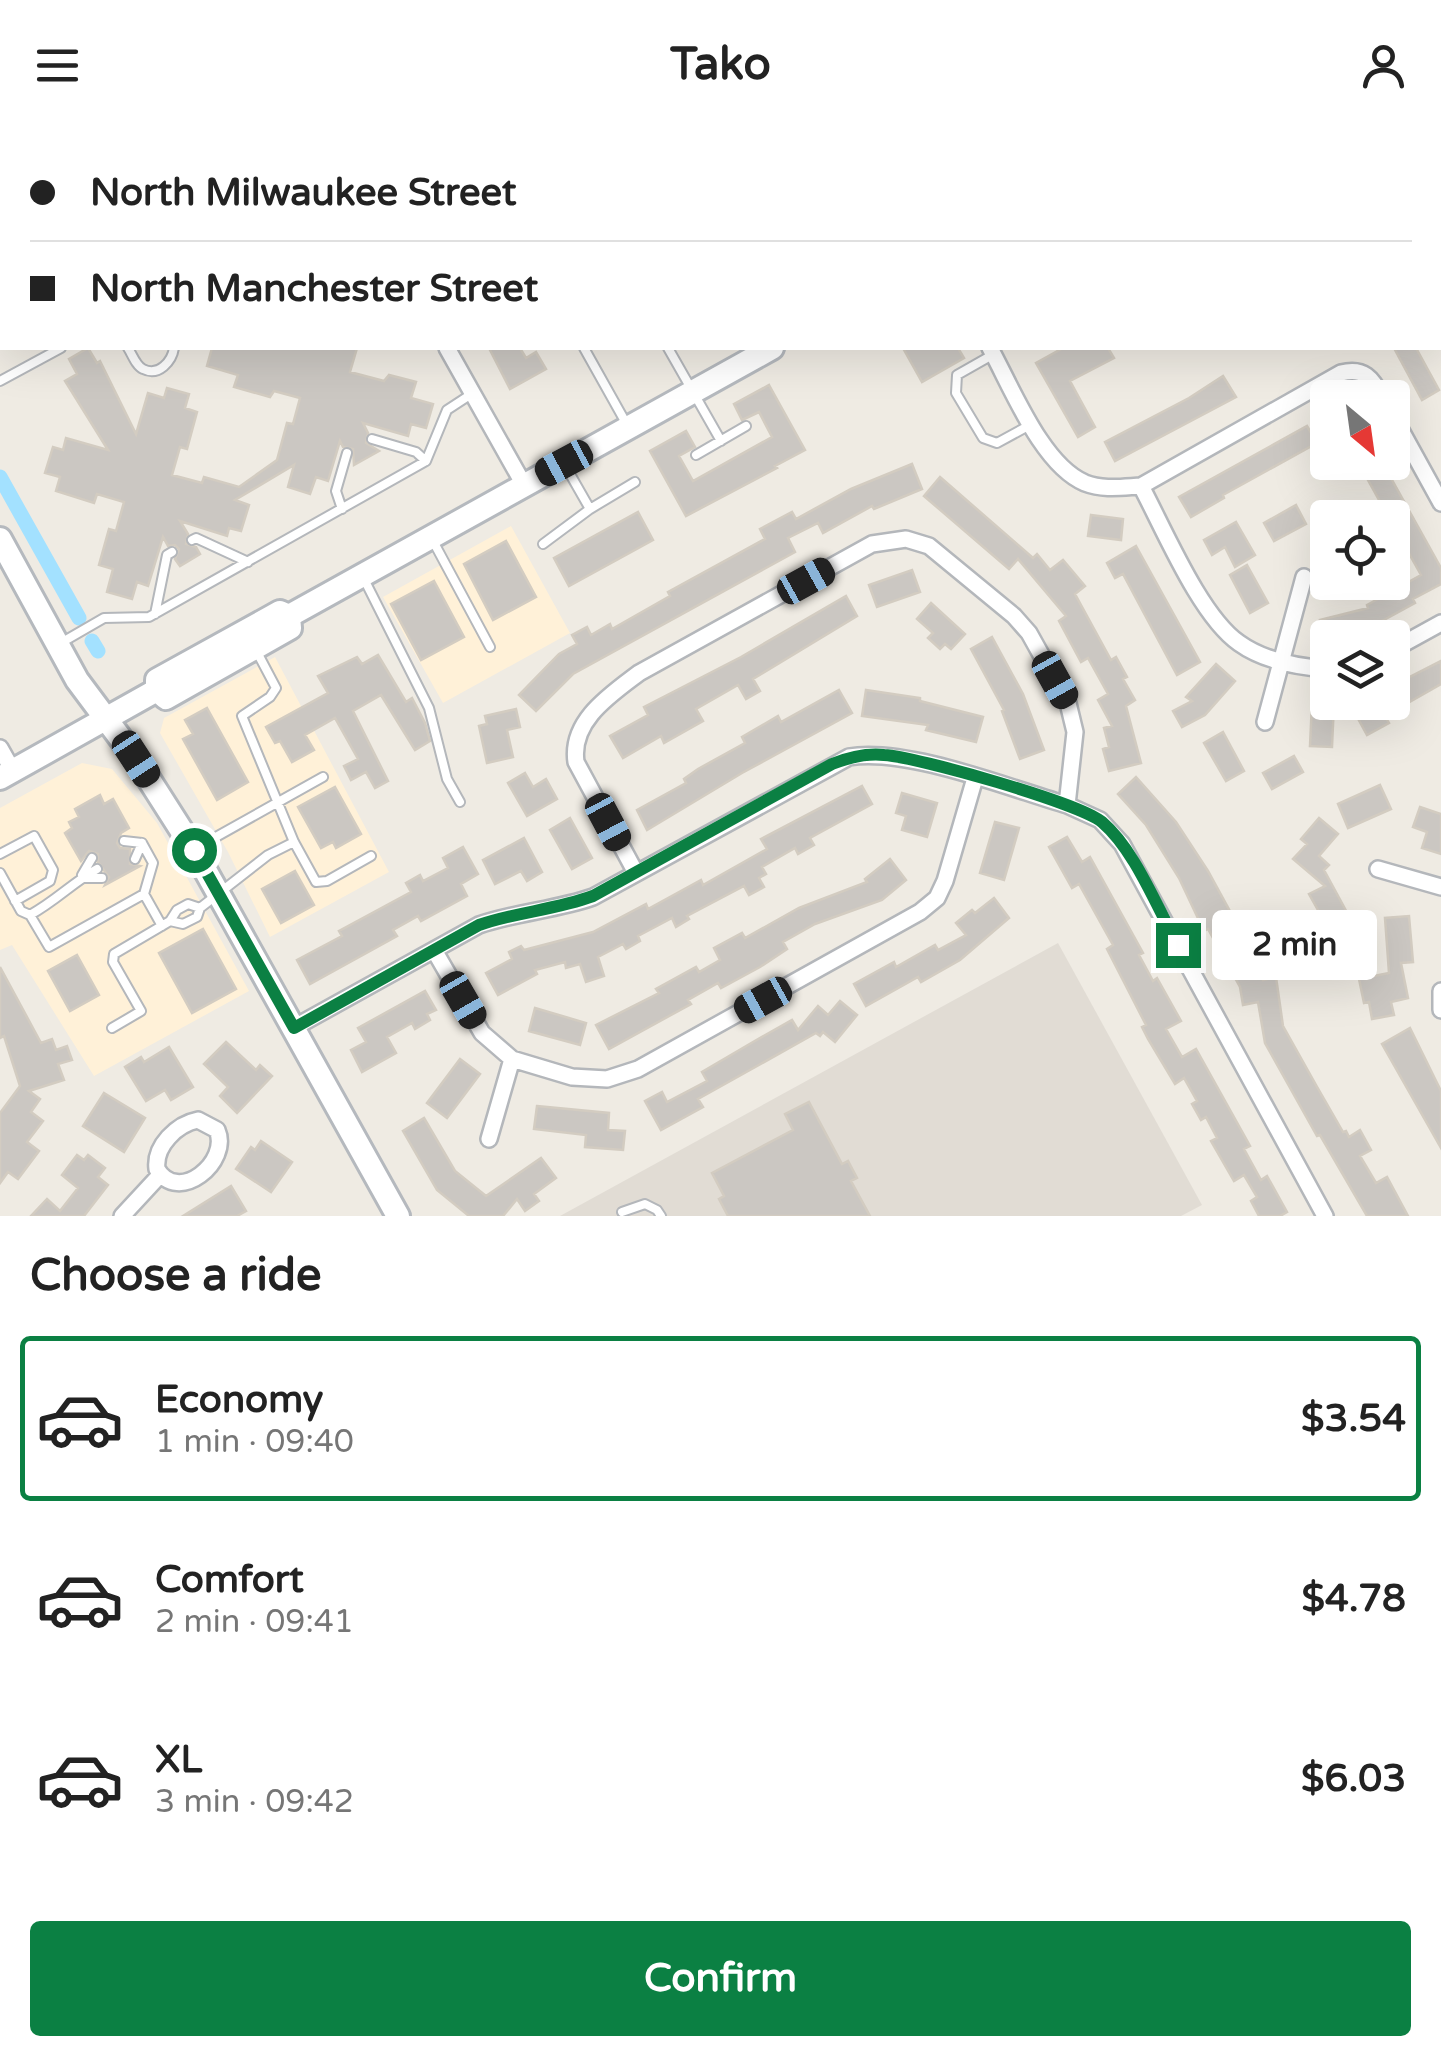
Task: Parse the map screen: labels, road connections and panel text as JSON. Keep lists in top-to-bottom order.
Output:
{
  "north": "bottom right",
  "page": {
    "header": "Tako",
    "banner": ["North Milwaukee Street", "North Manchester Street"],
    "bubble": "2 min",
    "heading": "Choose a ride",
    "list": [
      {
        "name": "Economy",
        "note": "1 min · 09:40",
        "value": "$3.54"
      },
      {
        "name": "Comfort",
        "note": "2 min · 09:41",
        "value": "$4.78"
      },
      {
        "name": "XL",
        "note": "3 min · 09:42",
        "value": "$6.03"
      }
    ],
    "buttons": "Confirm"
  }
}
